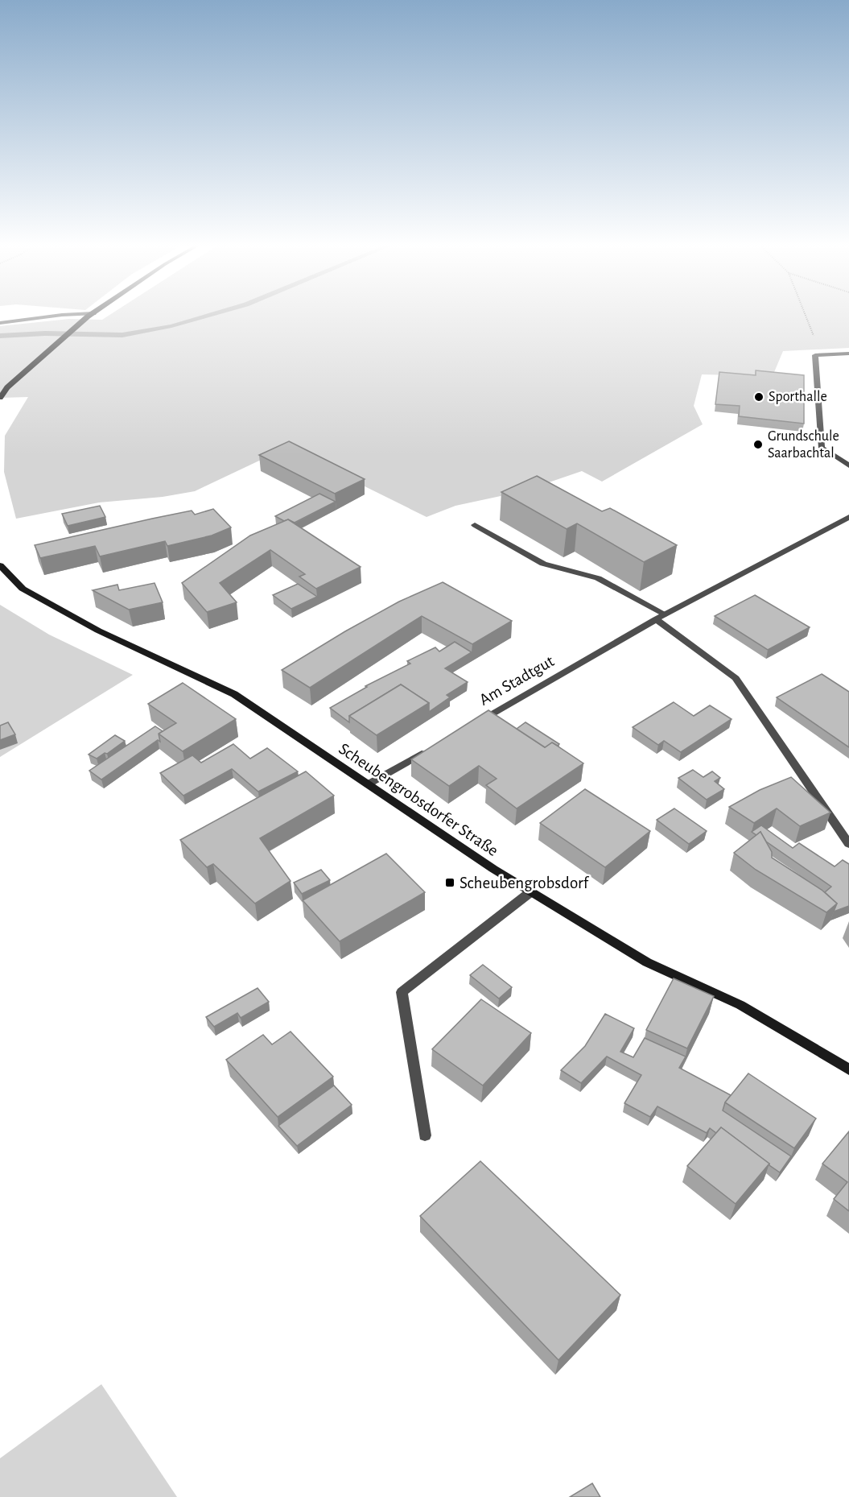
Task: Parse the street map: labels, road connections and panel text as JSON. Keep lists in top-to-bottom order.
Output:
{
  "streets": {
    "main road": ["Scheubengrobsdorfer Straße"],
    "street": ["Am Stadtgut"]
  },
  "places": {
    "other": ["Sporthalle", "Grundschule Saarbachtal"],
    "transit": ["Scheubengrobsdorf"]
  }
}
